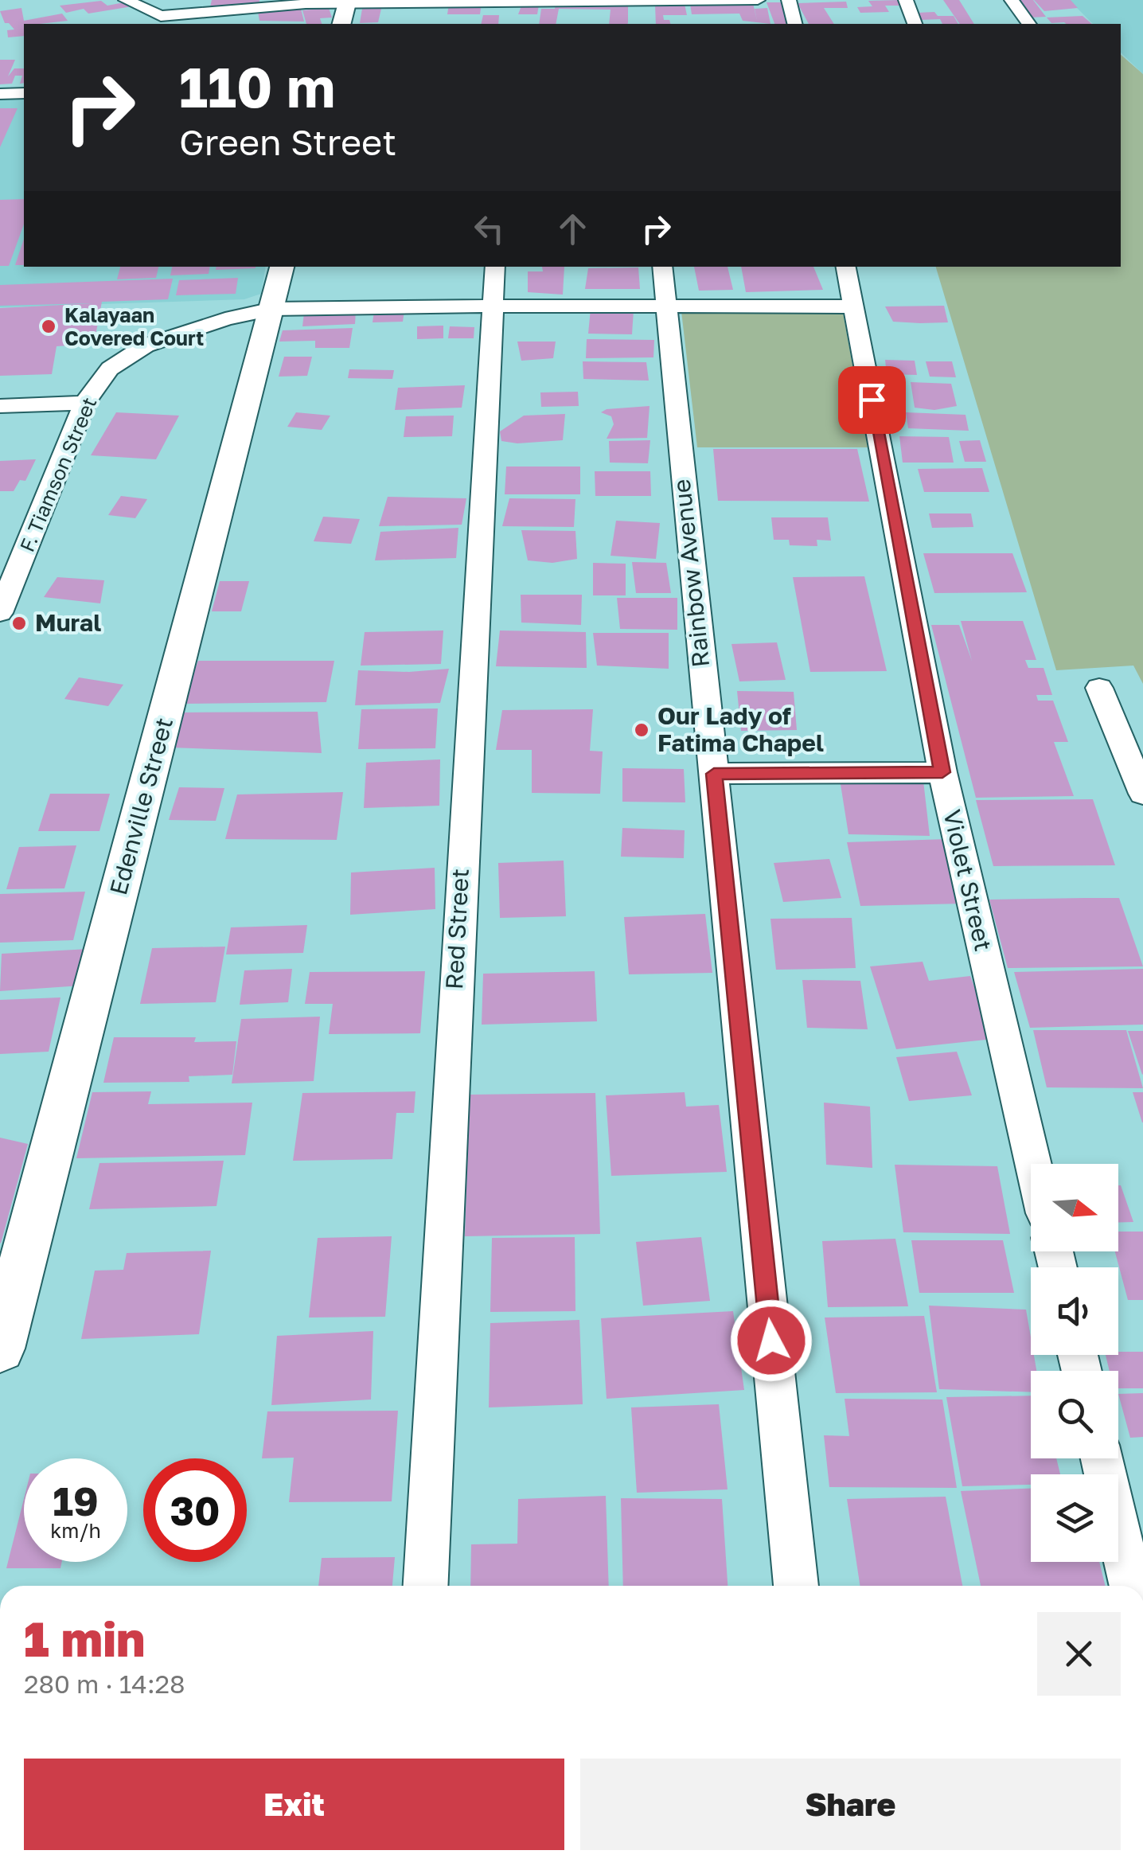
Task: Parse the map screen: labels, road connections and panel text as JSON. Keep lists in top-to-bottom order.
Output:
{
  "streets": {
    "street": [
      "F. Tiamson Street",
      "Rainbow Avenue",
      "Edenville Street",
      "Violet Street",
      "Red Street"
    ]
  },
  "crossings": [
    ["F. Tiamson Street", "Rainbow Avenue"],
    ["F. Tiamson Street", "Edenville Street"],
    ["F. Tiamson Street", "Violet Street"],
    ["F. Tiamson Street", "Red Street"]
  ],
  "places": ["Kalayaan Covered Court", "Mural", "Our Lady of Fatima Chapel"],
  "north": "right",
  "page": {
    "turn": ["110 m", "Green Street"],
    "speed": "19 km/h",
    "limit": "30",
    "heading": ["1 min", "280 m · 14:28"],
    "buttons": ["Exit", "Share"]
  }
}
